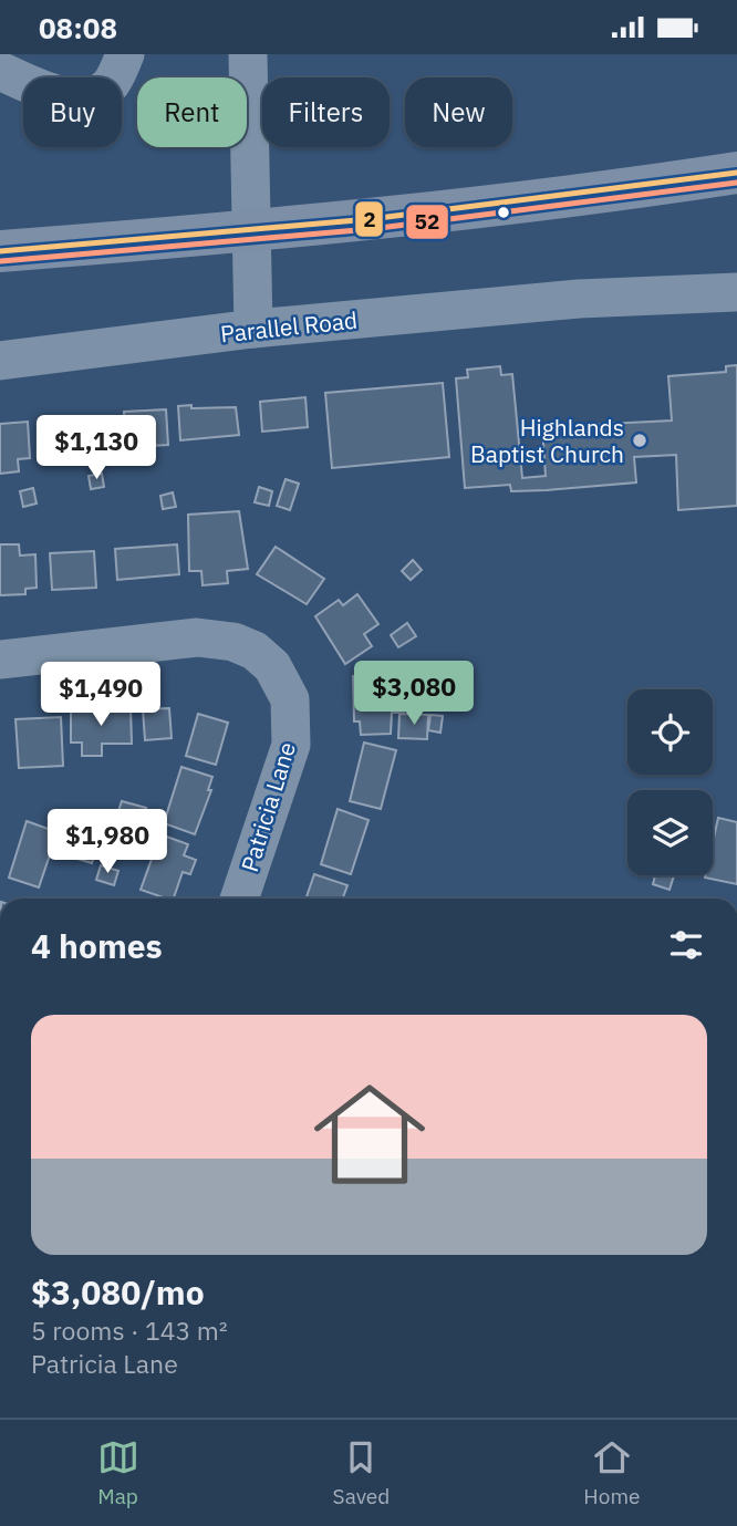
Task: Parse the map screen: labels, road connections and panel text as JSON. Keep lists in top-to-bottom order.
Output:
{
  "streets": {
    "street": ["Parallel Road", "Patricia Lane"]
  },
  "places": ["Highlands Baptist Church"],
  "lines": ["transit line 2", "transit line 52"],
  "page": {
    "status": "08:08",
    "chip": [
      "Buy",
      "Rent",
      "Filters",
      "New"
    ],
    "price": [
      "$1,130",
      "$3,080",
      "$1,490",
      "$1,980"
    ],
    "heading": "4 homes",
    "list": [
      {
        "name": "$3,080/mo",
        "note": "5 rooms · 143 m² · Patricia Lane"
      }
    ],
    "tabs": ["Map", "Saved", "Home"]
  }
}
